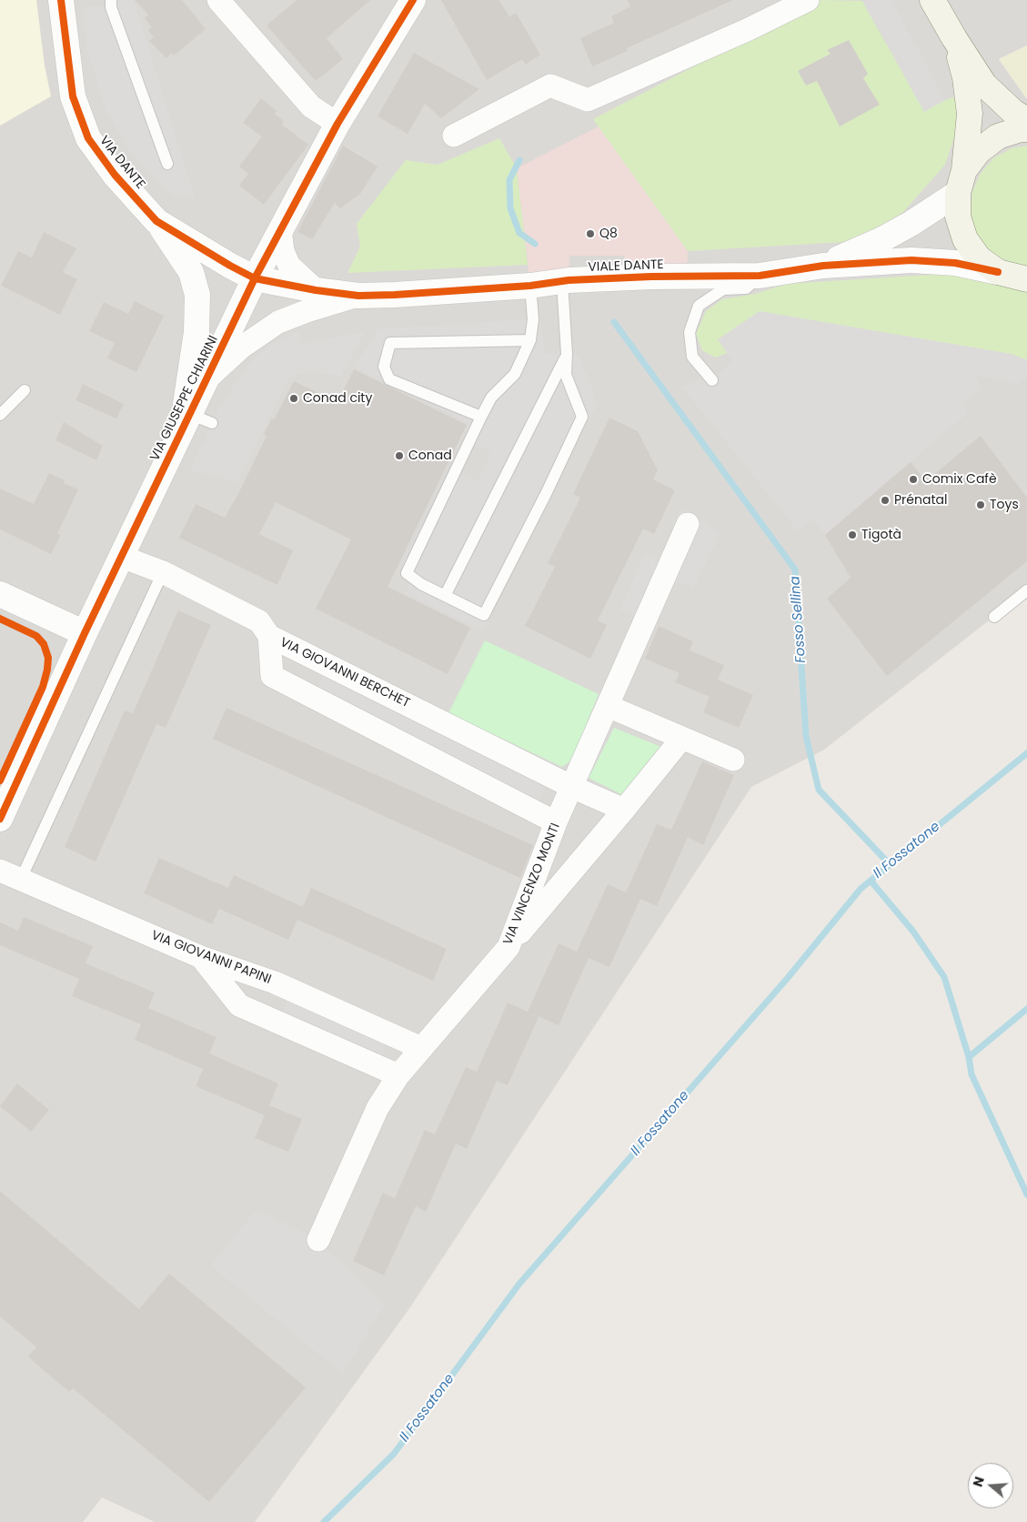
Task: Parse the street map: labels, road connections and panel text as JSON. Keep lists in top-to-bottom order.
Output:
{
  "streets": {
    "street": [
      "VIA DANTE",
      "VIALE DANTE",
      "VIA GIUSEPPE CHIARINI",
      "VIA GIOVANNI BERCHET",
      "VIA VINCENZO MONTI",
      "VIA GIOVANNI PAPINI"
    ]
  },
  "crossings": [
    ["VIA DANTE", "VIALE DANTE"],
    ["VIA DANTE", "VIA GIUSEPPE CHIARINI"],
    ["VIALE DANTE", "VIA GIUSEPPE CHIARINI"],
    ["VIA GIUSEPPE CHIARINI", "VIA GIOVANNI BERCHET"],
    ["VIA GIOVANNI BERCHET", "VIA VINCENZO MONTI"],
    ["VIA VINCENZO MONTI", "VIA GIOVANNI PAPINI"]
  ],
  "water": ["Fosso Sellina", "Il Fossatone"],
  "places": [
    "Q8",
    "Conad city",
    "Conad",
    "Comix Cafè",
    "Prénatal",
    "Toys",
    "Tigotà"
  ],
  "north": "left"
}
